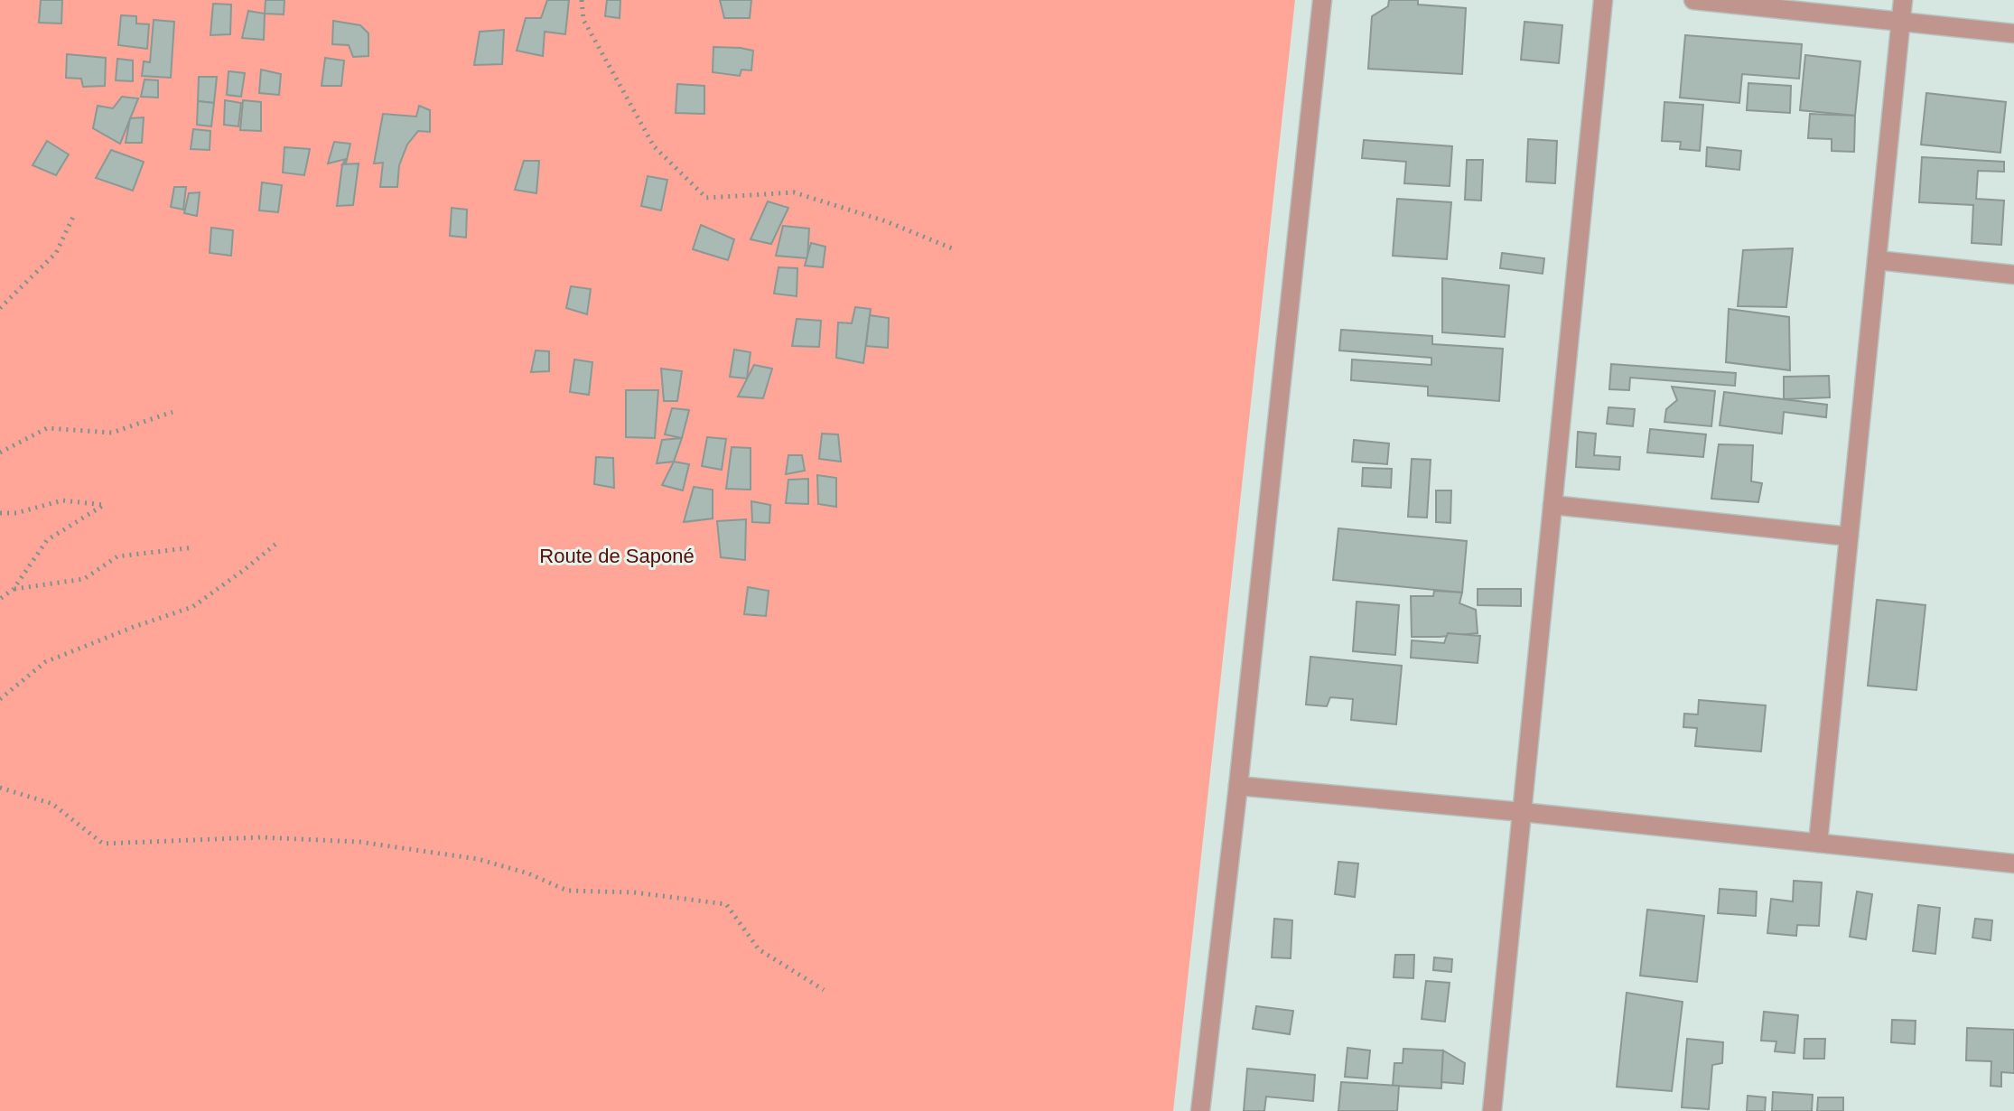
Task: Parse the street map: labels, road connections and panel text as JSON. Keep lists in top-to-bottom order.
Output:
{
  "parks": ["Route de Saponé"]
}
